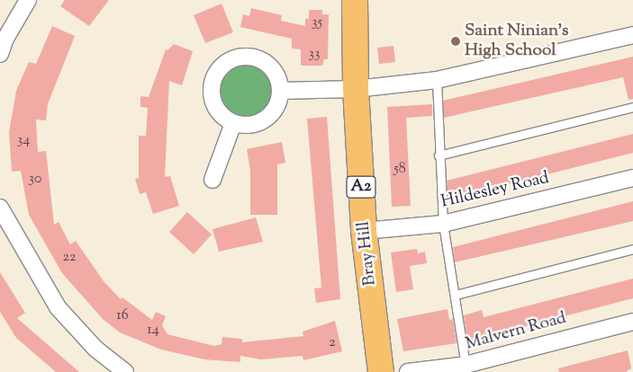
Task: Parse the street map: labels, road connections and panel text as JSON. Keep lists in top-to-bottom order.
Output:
{
  "streets": {
    "highway": ["A2", "Bray Hill"],
    "street": ["Hildesley Road", "Malvern Road"]
  },
  "crossings": [
    ["Hildesley Road", "Bray Hill"]
  ],
  "places": ["Saint Ninian's High School"],
  "house_numbers": [
    "35",
    "33",
    "34",
    "58",
    "30",
    "22",
    "16",
    "14",
    "2"
  ]
}
